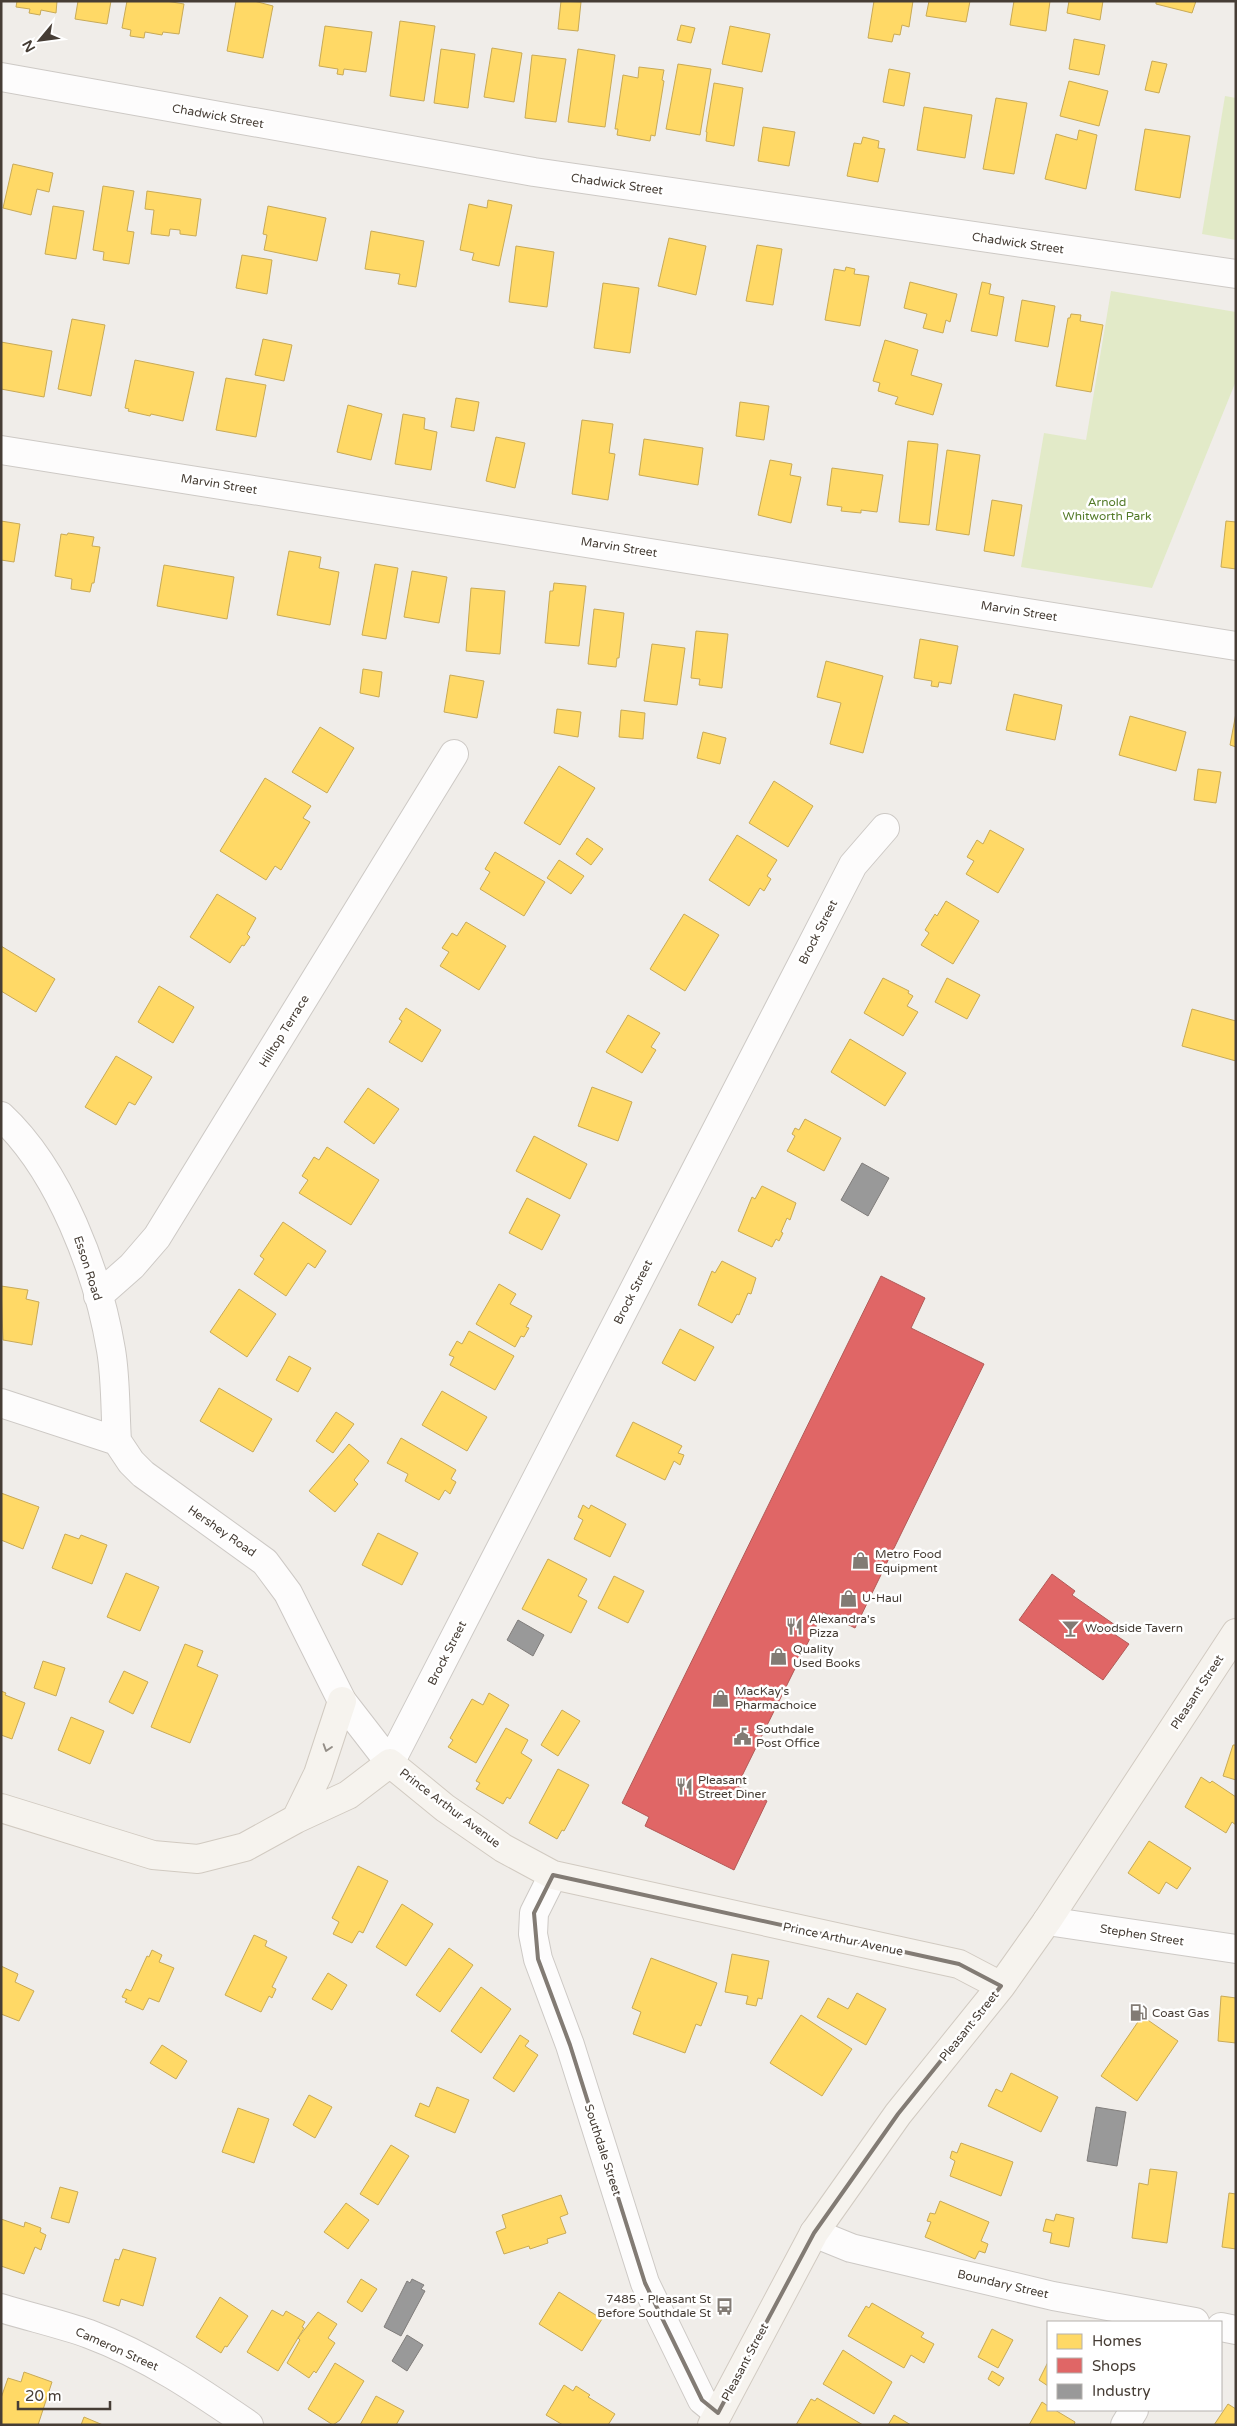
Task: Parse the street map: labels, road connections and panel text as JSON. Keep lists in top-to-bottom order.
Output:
{
  "streets": {
    "street": [
      "Chadwick Street",
      "Marvin Street",
      "Brock Street",
      "Hilltop Terrace",
      "Esson Road",
      "Hershey Road",
      "Pleasant Street",
      "Prince Arthur Avenue",
      "Stephen Street",
      "Southdale Street",
      "Boundary Street",
      "Cameron Street"
    ]
  },
  "crossings": [
    ["Brock Street", "Hershey Road"],
    ["Brock Street", "Prince Arthur Avenue"],
    ["Hilltop Terrace", "Esson Road"],
    ["Esson Road", "Hershey Road"],
    ["Hershey Road", "Prince Arthur Avenue"],
    ["Pleasant Street", "Prince Arthur Avenue"],
    ["Pleasant Street", "Stephen Street"],
    ["Pleasant Street", "Southdale Street"],
    ["Pleasant Street", "Boundary Street"],
    ["Prince Arthur Avenue", "Southdale Street"]
  ],
  "parks": ["Arnold Whitworth Park"],
  "places": {
    "shop": [
      "Metro Food Equipment",
      "U-Haul",
      "Quality Used Books",
      "MacKay's Pharmachoice"
    ],
    "restaurant": ["Alexandra's Pizza", "Pleasant Street Diner"],
    "bar": ["Woodside Tavern"],
    "public building": ["Southdale Post Office"],
    "fuel station": ["Coast Gas"],
    "bus stop": ["7485 - Pleasant St Before Southdale St"]
  },
  "legend": ["Homes", "Shops", "Industry"],
  "scale_bar": "20 m",
  "north": "bottom left"
}
